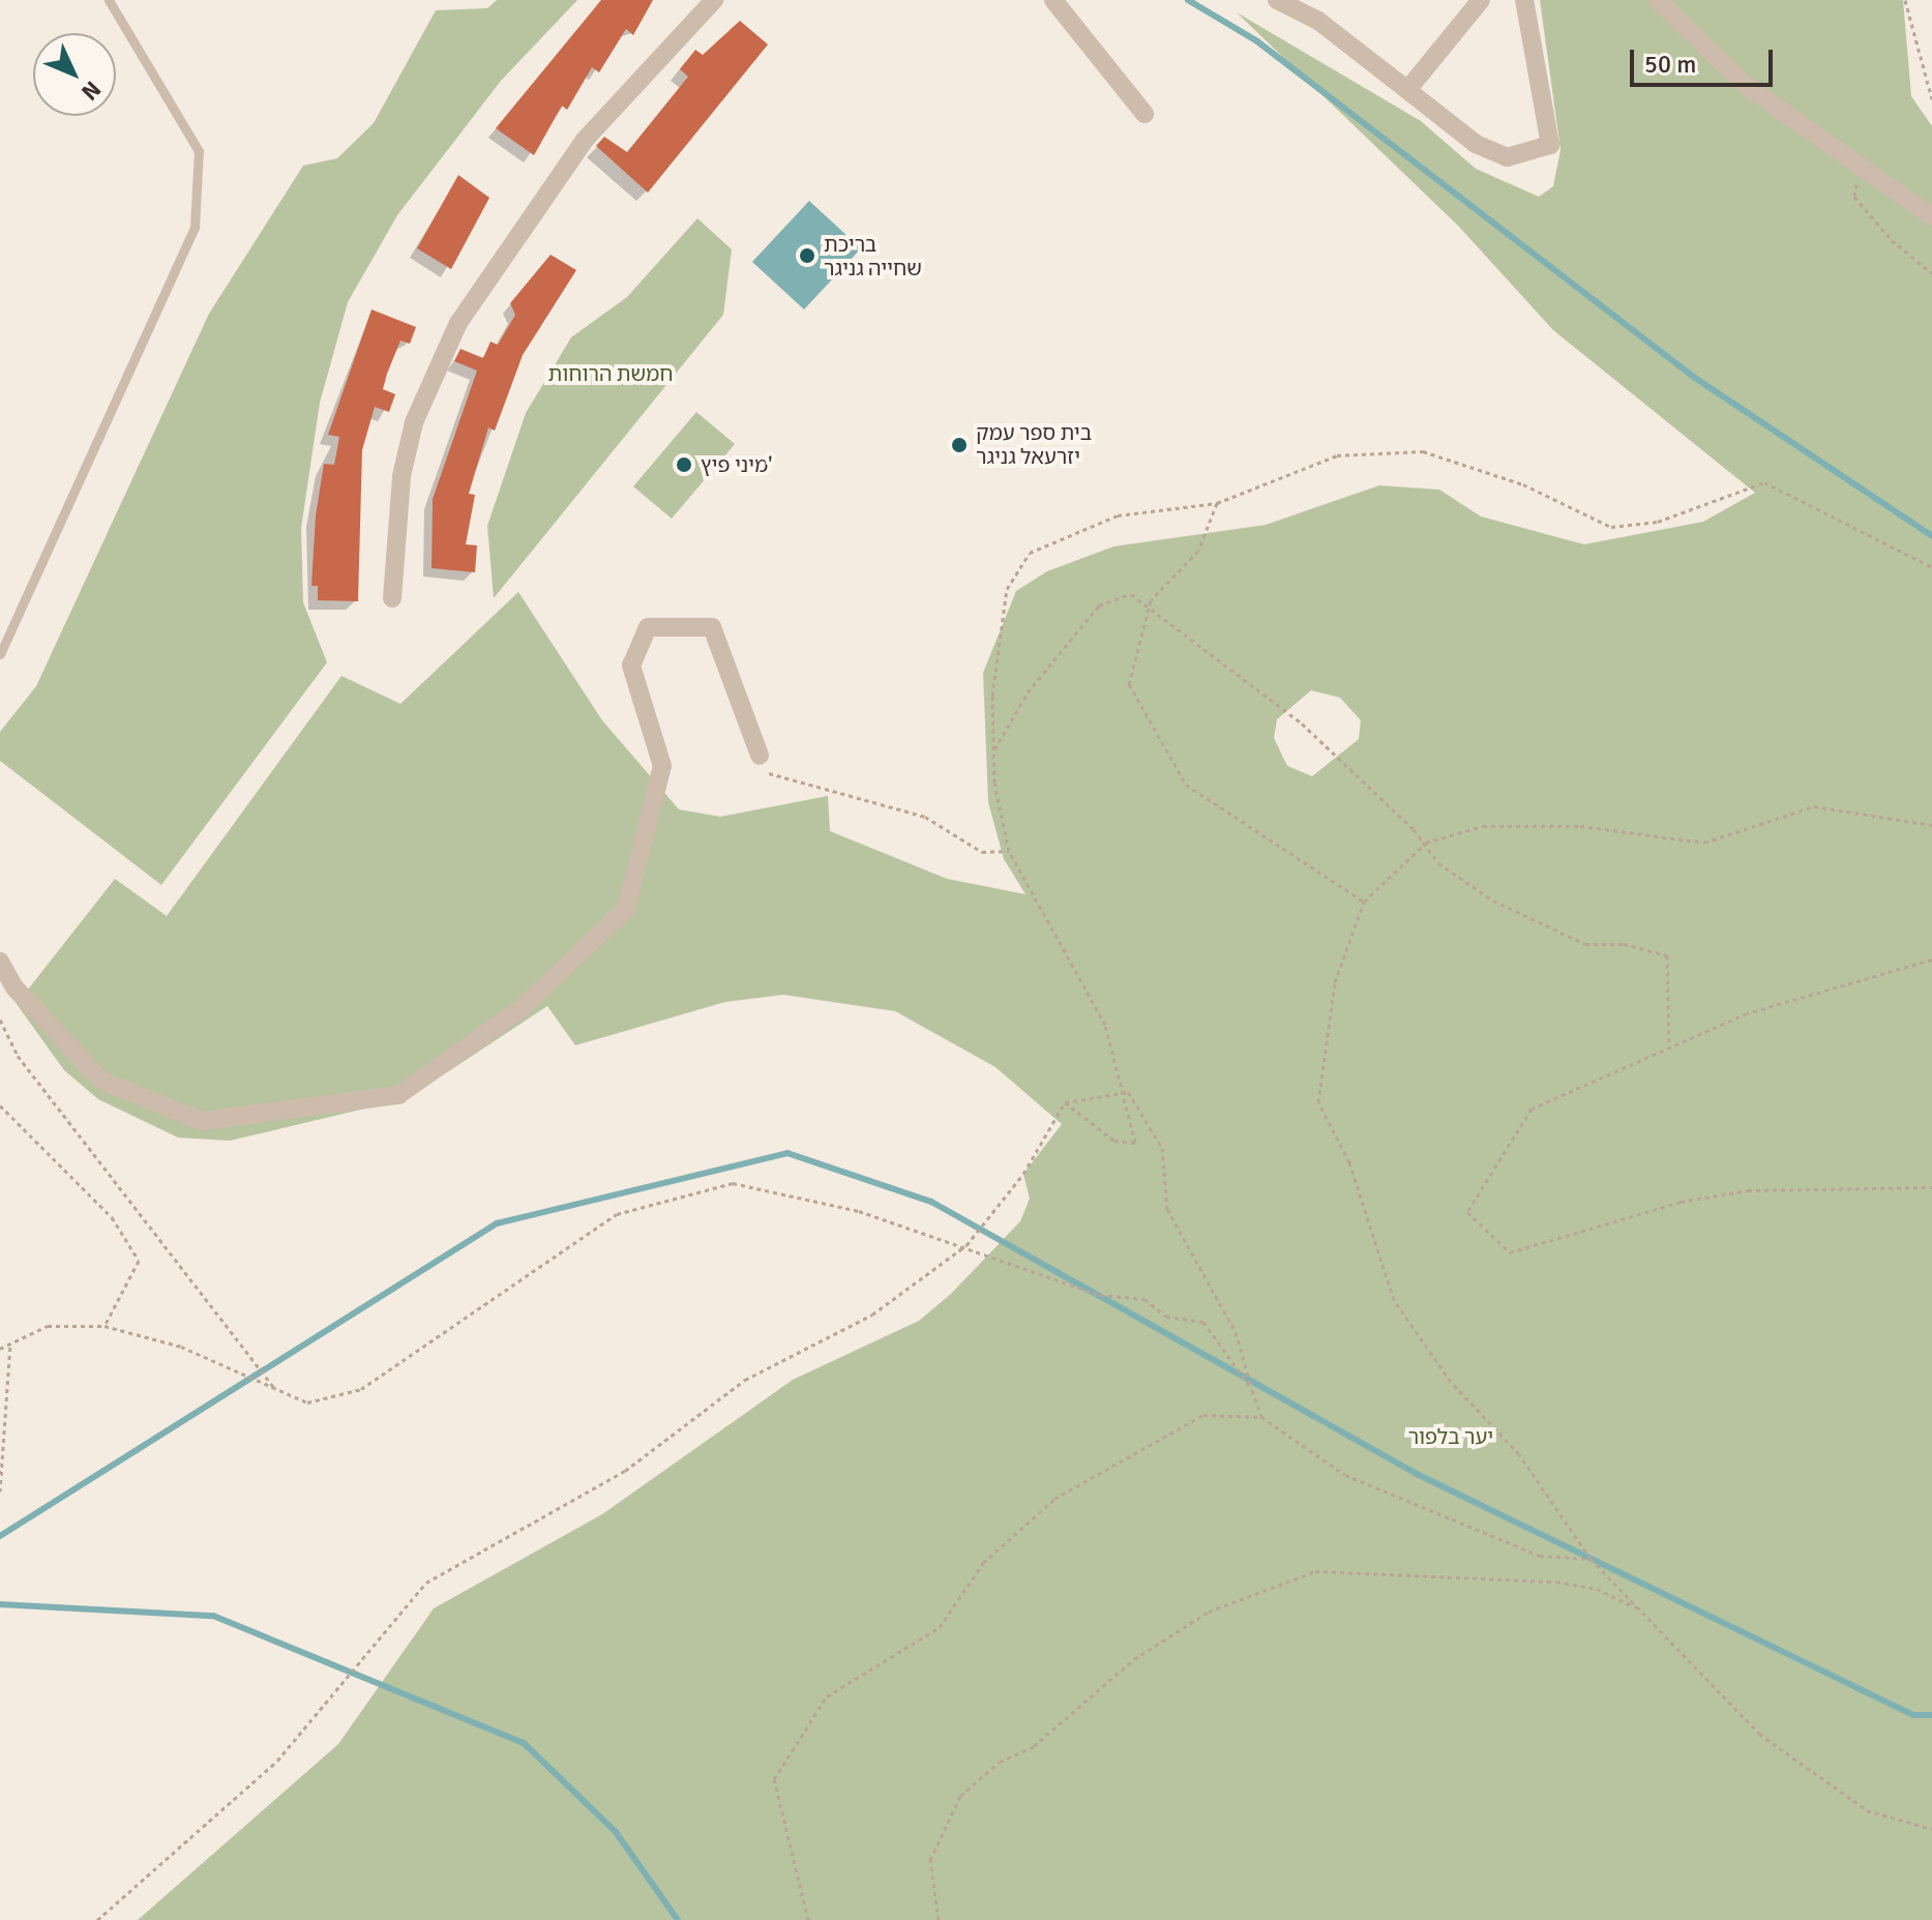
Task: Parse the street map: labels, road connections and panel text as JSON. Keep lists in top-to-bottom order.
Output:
{
  "parks": ["חמשת הרוחות", "יער בלפור"],
  "places": ["בריכת שחייה גניגר", "בית ספר עמק יזרעאל גניגר", "מיני פיץ'"],
  "scale_bar": "50 m",
  "north": "bottom right"
}
